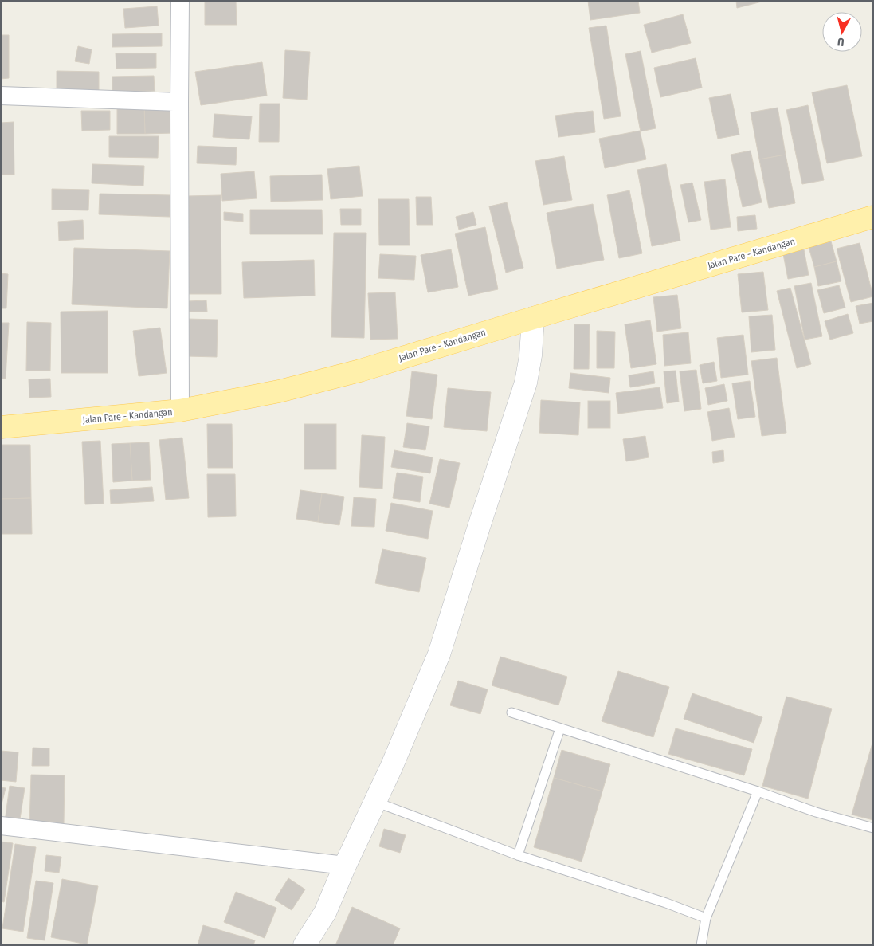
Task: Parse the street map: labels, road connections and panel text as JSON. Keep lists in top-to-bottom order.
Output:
{
  "streets": {
    "main road": ["Jalan Pare - Kandangan"]
  },
  "north": "bottom"
}
